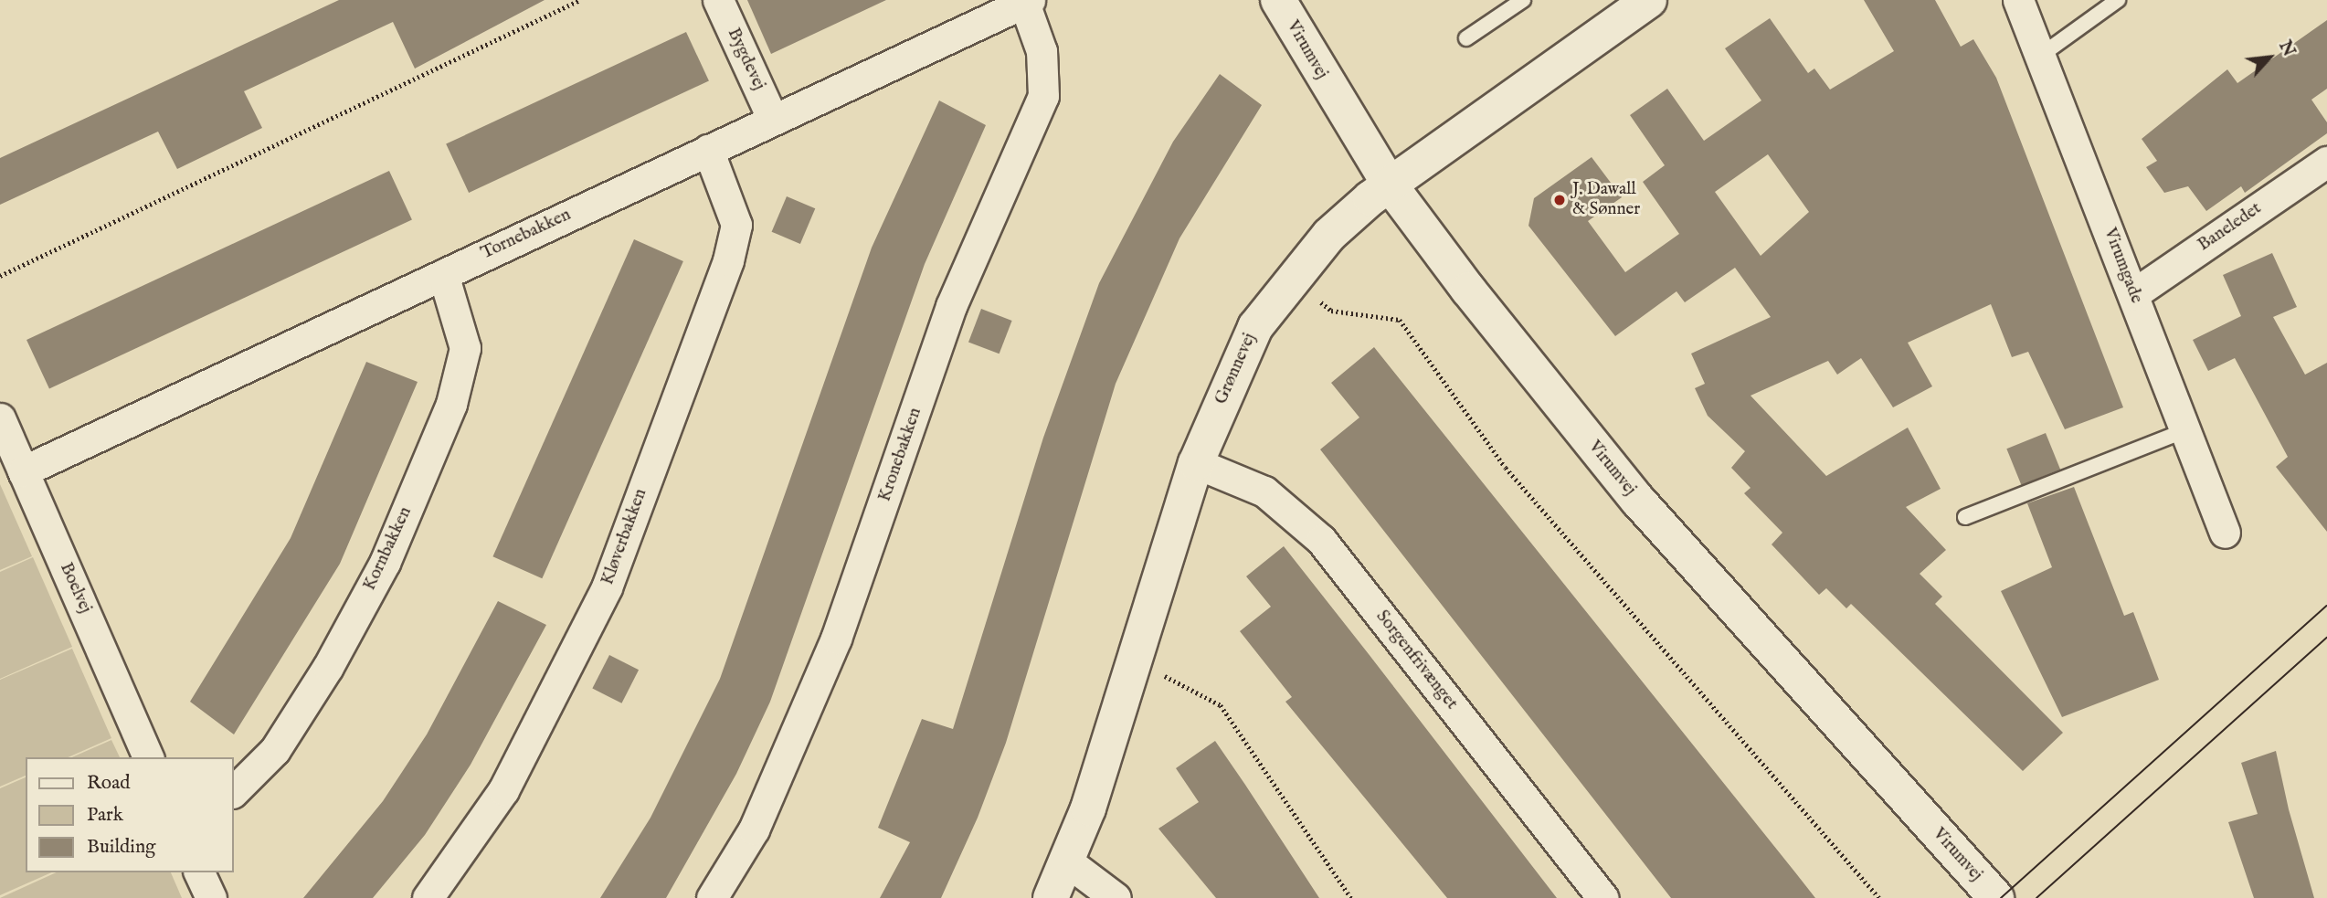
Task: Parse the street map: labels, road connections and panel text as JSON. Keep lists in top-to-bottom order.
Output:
{
  "streets": {
    "street": [
      "Virumvej",
      "Bygdevej",
      "Baneledet",
      "Tornebakken",
      "Virumgade",
      "Grønnevej",
      "Kronebakken",
      "Kløverbakken",
      "Kornbakken",
      "Boelvej",
      "Sorgenfrivænget"
    ]
  },
  "crossings": [
    ["Virumvej", "Grønnevej"],
    ["Bygdevej", "Tornebakken"],
    ["Baneledet", "Virumgade"],
    ["Tornebakken", "Kronebakken"],
    ["Tornebakken", "Kløverbakken"],
    ["Tornebakken", "Kornbakken"],
    ["Tornebakken", "Boelvej"],
    ["Grønnevej", "Sorgenfrivænget"]
  ],
  "places": ["J. Dawall & Sønner"],
  "legend": ["Road", "Park", "Building"],
  "north": "top right"
}
